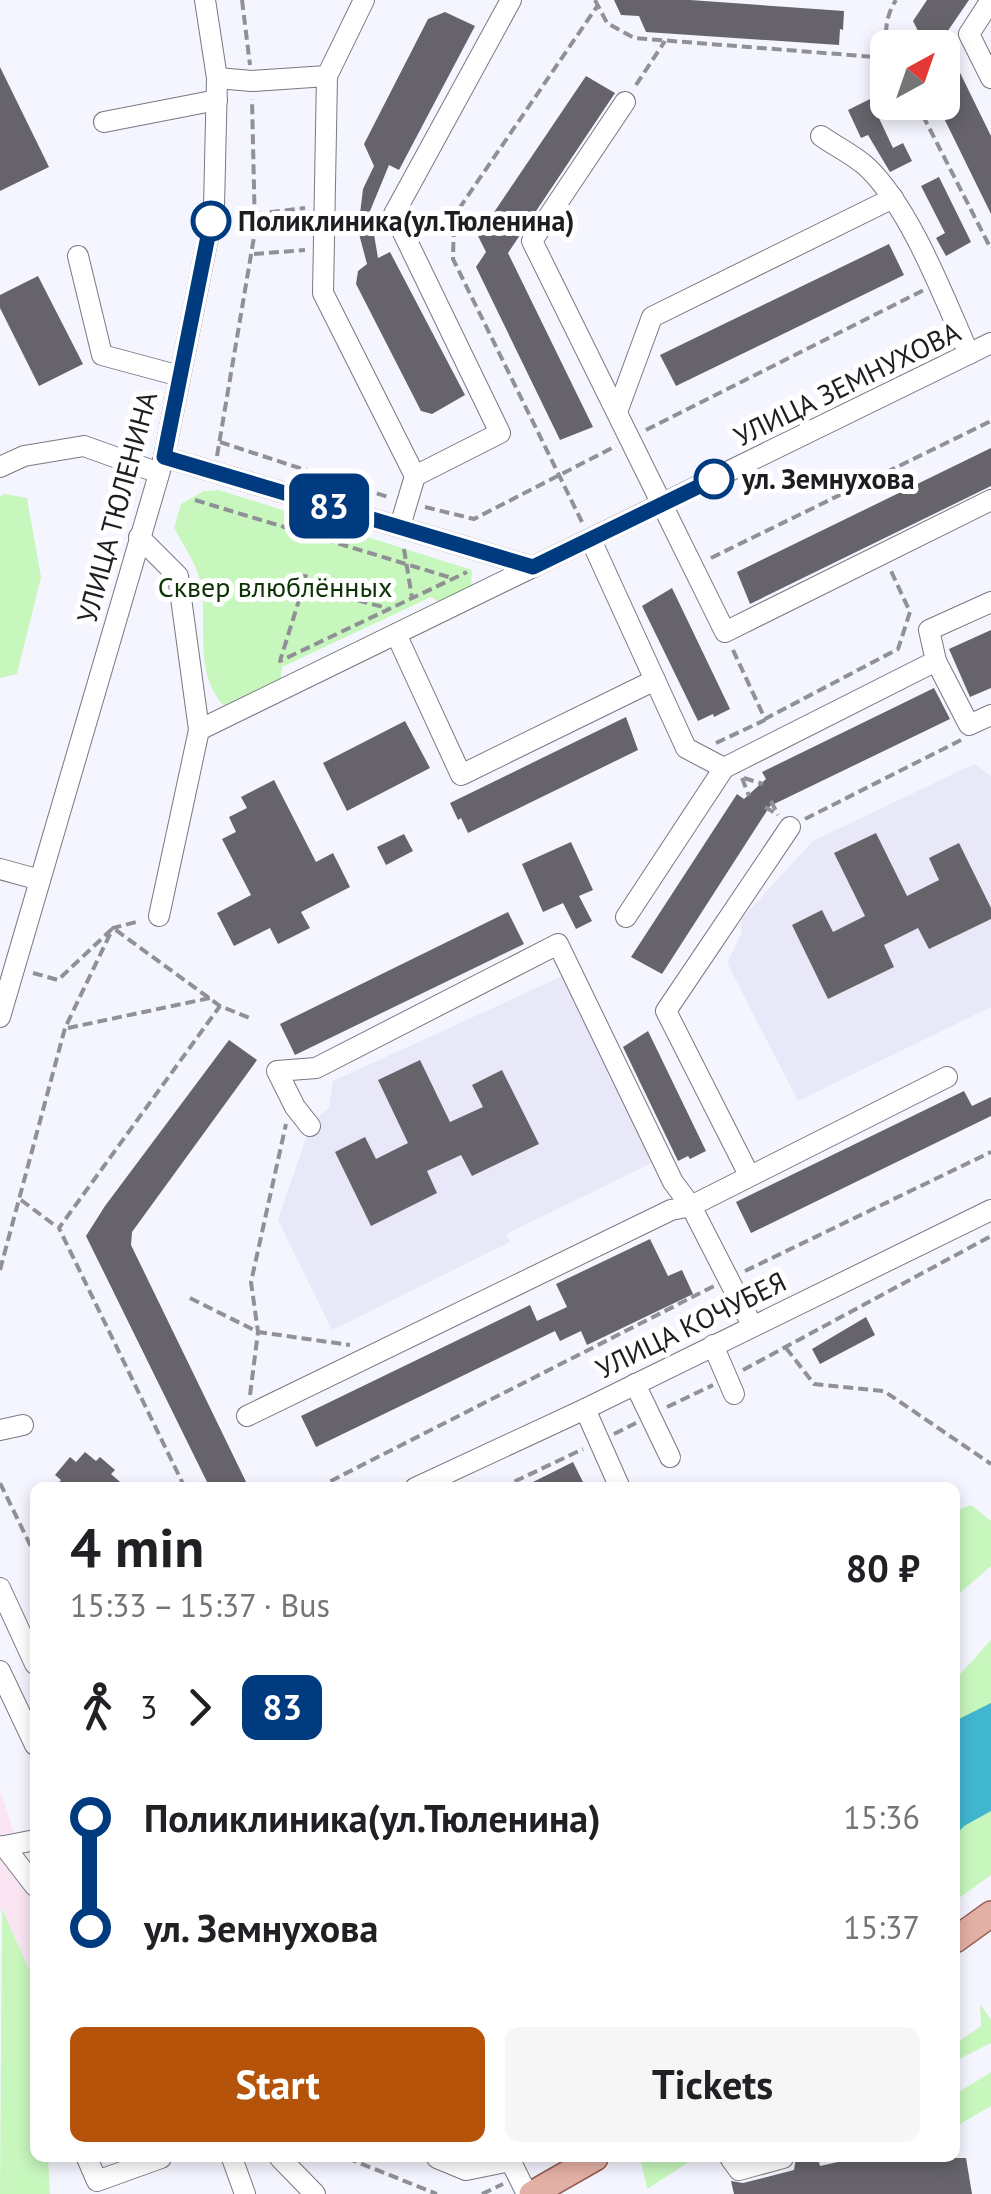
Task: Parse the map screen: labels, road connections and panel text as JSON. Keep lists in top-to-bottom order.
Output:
{
  "streets": {
    "street": ["УЛИЦА ЗЕМНУХОВА", "УЛИЦА ТЮЛЕНИНА", "УЛИЦА КОЧУБЕЯ"]
  },
  "parks": ["Сквер влюблённых"],
  "places": ["Поликлиника(ул.Тюленина)", "ул. Земнухова"],
  "lines": ["bus line 83"],
  "north": "top right",
  "page": {
    "on_map": "83",
    "heading": ["4 min", "15:33 – 15:37 · Bus", "80 ₽"],
    "legs": ["3", "83"],
    "list": [
      {
        "name": "Поликлиника(ул.Тюленина)",
        "value": "15:36"
      },
      {
        "name": "ул. Земнухова",
        "value": "15:37"
      }
    ],
    "buttons": ["Start", "Tickets"]
  }
}
